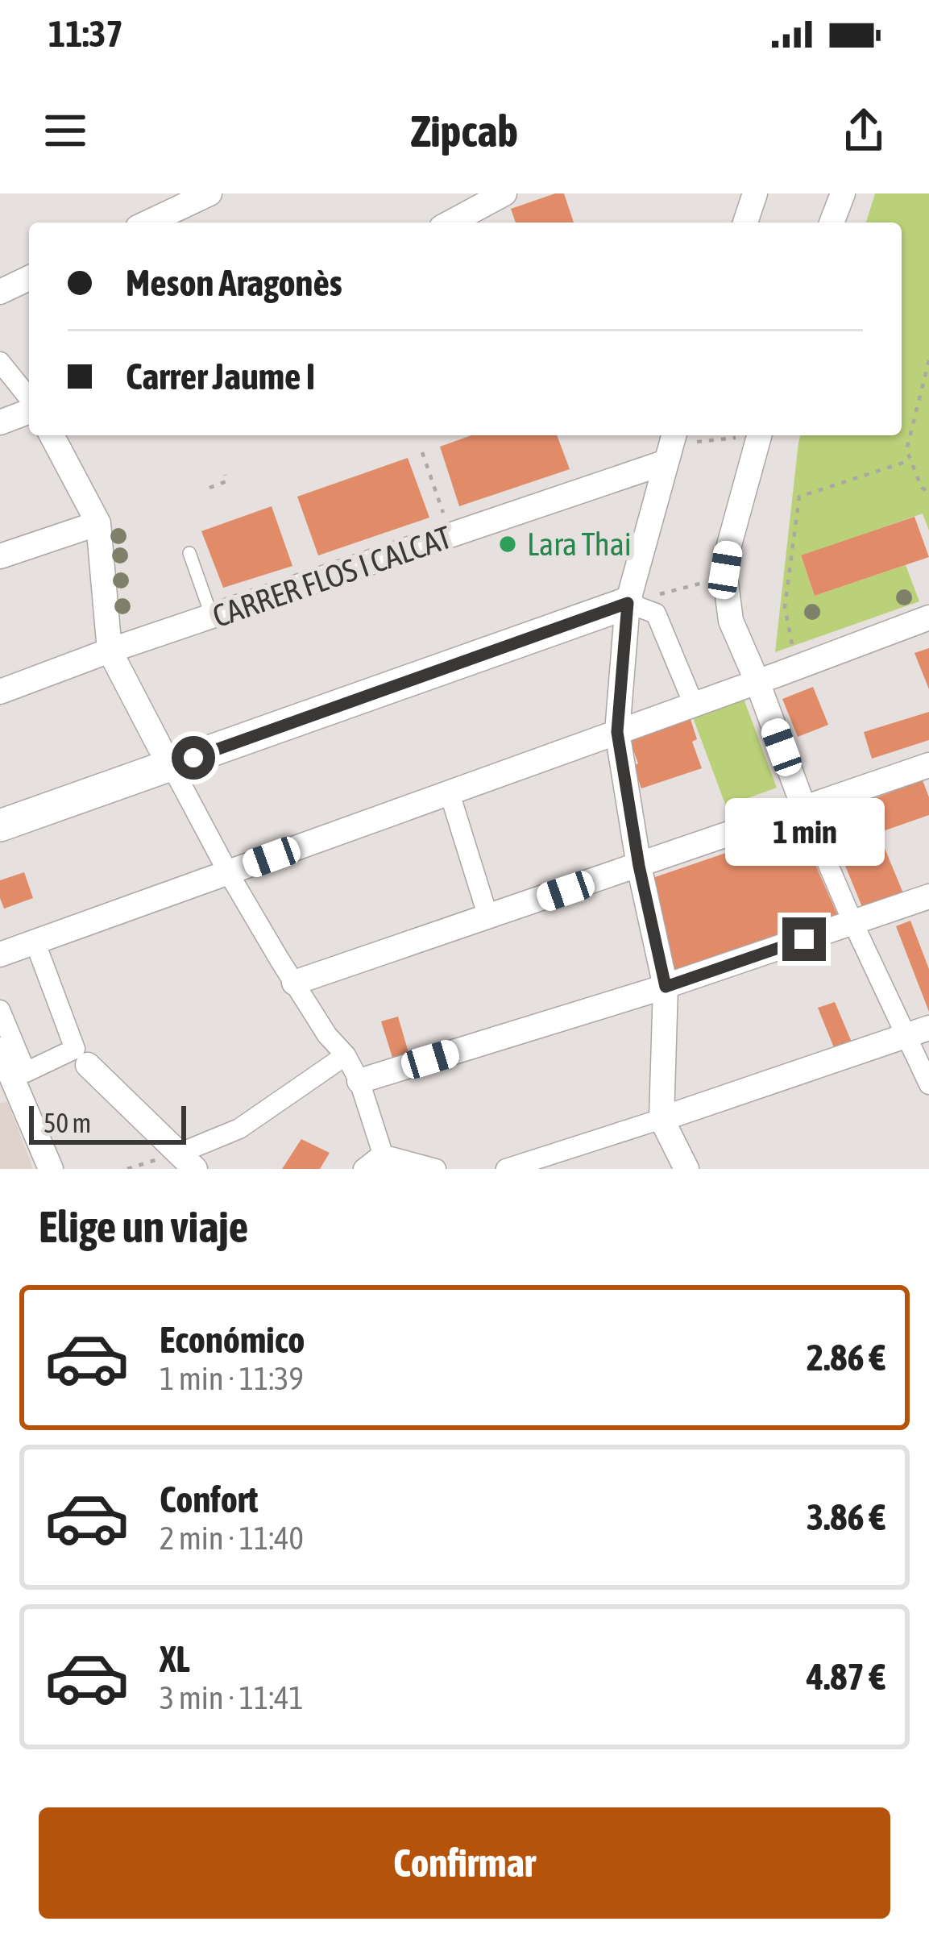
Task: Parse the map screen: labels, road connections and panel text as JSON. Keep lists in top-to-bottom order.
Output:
{
  "streets": {
    "street": ["CARRER FLOS I CALCAT"]
  },
  "places": ["Lara Thai"],
  "scale_bar": "50 m",
  "page": {
    "status": "11:37",
    "header": "Zipcab",
    "banner": ["Meson Aragonès", "Carrer Jaume I"],
    "bubble": "1 min",
    "scale": "50 m",
    "heading": "Elige un viaje",
    "list": [
      {
        "name": "Económico",
        "note": "1 min · 11:39",
        "value": "2.86 €"
      },
      {
        "name": "Confort",
        "note": "2 min · 11:40",
        "value": "3.86 €"
      },
      {
        "name": "XL",
        "note": "3 min · 11:41",
        "value": "4.87 €"
      }
    ],
    "buttons": "Confirmar"
  }
}
